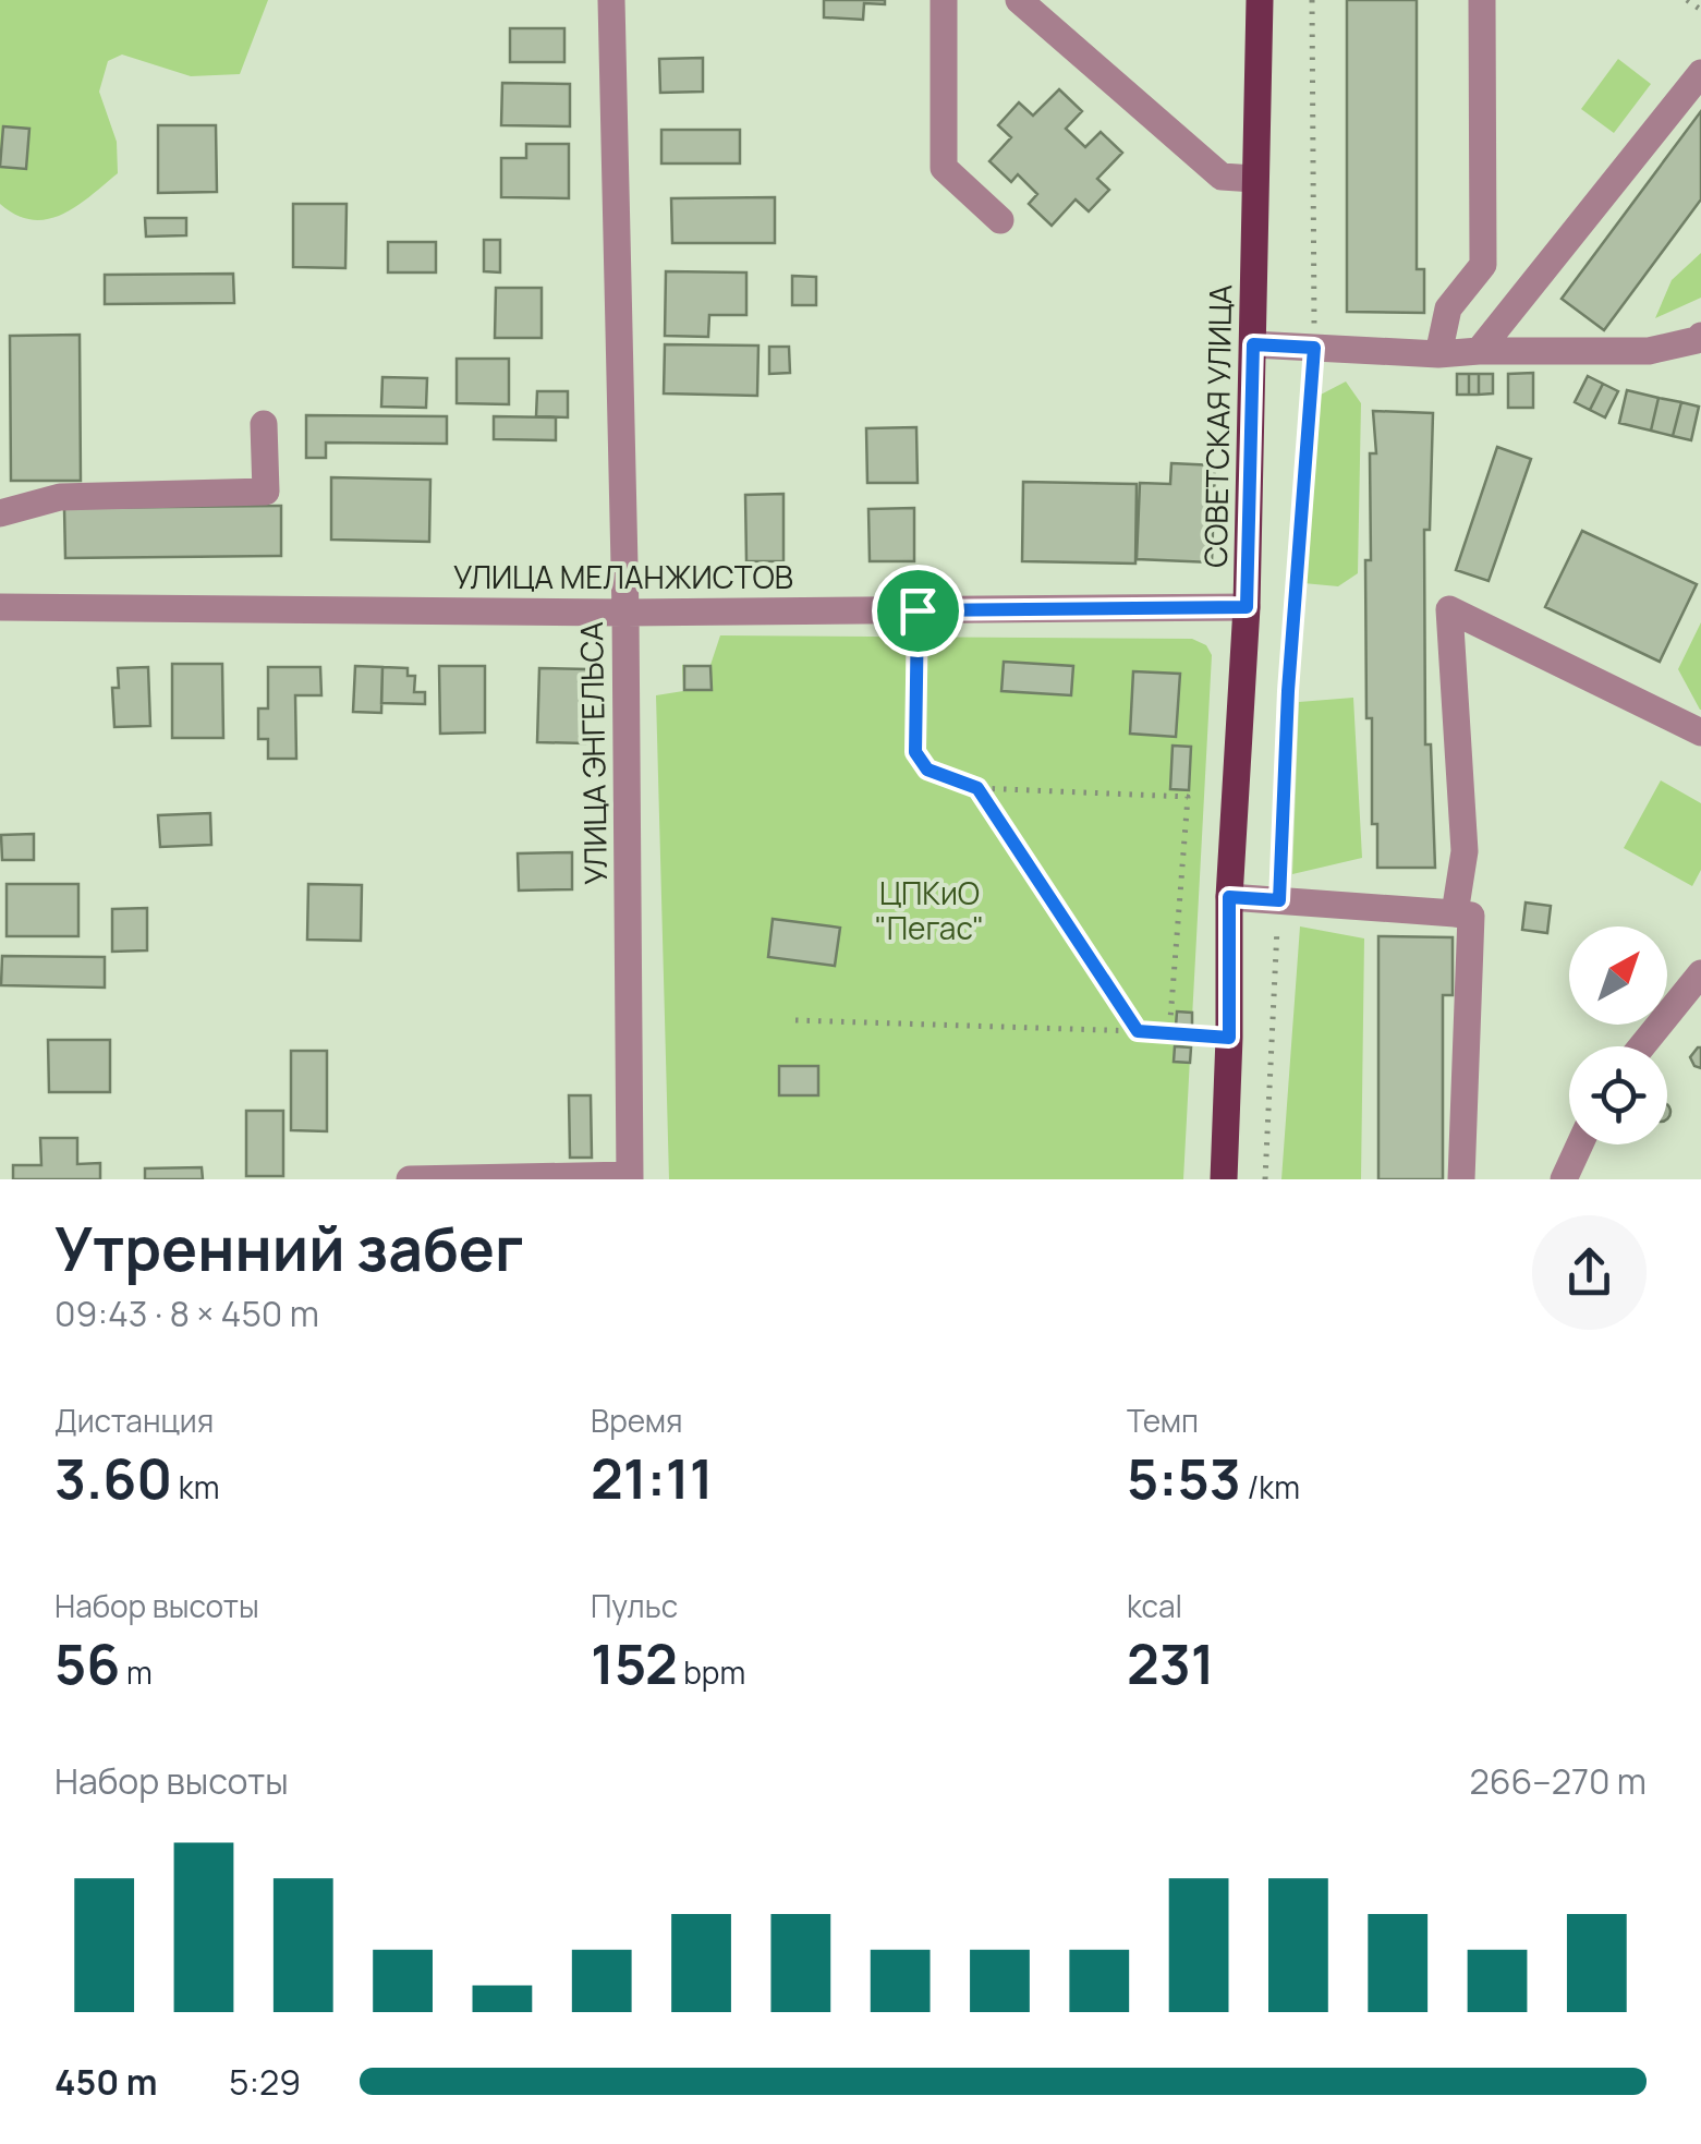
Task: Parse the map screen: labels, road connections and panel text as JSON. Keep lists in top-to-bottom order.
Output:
{
  "streets": {
    "main road": ["СОВЕТСКАЯ УЛИЦА"],
    "street": ["УЛИЦА МЕЛАНЖИСТОВ", "УЛИЦА ЭНГЕЛЬСА"]
  },
  "crossings": [
    ["СОВЕТСКАЯ УЛИЦА", "УЛИЦА МЕЛАНЖИСТОВ"],
    ["УЛИЦА МЕЛАНЖИСТОВ", "УЛИЦА ЭНГЕЛЬСА"]
  ],
  "parks": ["ЦПКиО \"Пегас\""],
  "north": "top right",
  "page": {
    "heading": ["Утренний забег", "09:43 · 8 × 450 m"],
    "stats": [
      ["Дистанция", "3.60 km"],
      ["Время", "21:11"],
      ["Темп", "5:53 /km"],
      ["Набор высоты", "56 m"],
      ["Пульс", "152 bpm"],
      ["kcal", "231"]
    ],
    "chart": ["Набор высоты", "266–270 m"],
    "list": [
      {
        "name": "450 m",
        "note": "5:29"
      }
    ]
  }
}
